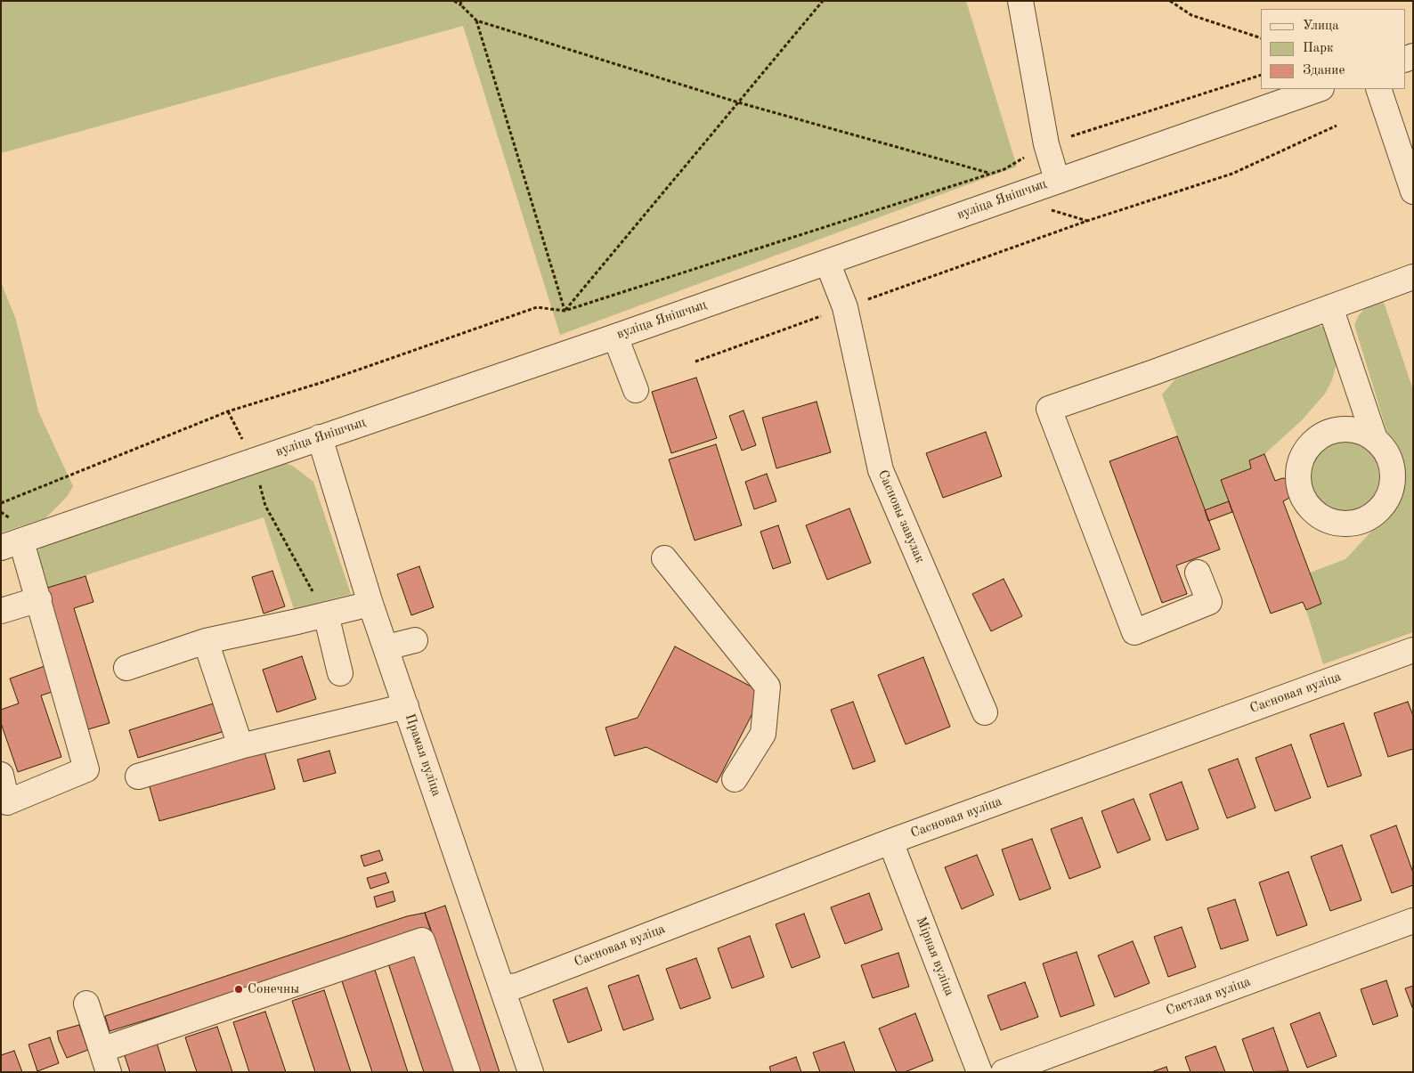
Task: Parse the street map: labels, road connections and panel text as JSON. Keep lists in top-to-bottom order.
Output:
{
  "streets": {
    "street": [
      "вуліца Янішчыц",
      "Сасновы завулак",
      "Сасновая вуліца",
      "Прамая вуліца",
      "Мірная вуліца",
      "Светлая вуліца"
    ]
  },
  "crossings": [
    ["вуліца Янішчыц", "Сасновы завулак"],
    ["вуліца Янішчыц", "Прамая вуліца"],
    ["Сасновая вуліца", "Прамая вуліца"],
    ["Сасновая вуліца", "Мірная вуліца"]
  ],
  "places": ["Сонечны"],
  "legend": ["Улица", "Парк", "Здание"]
}
